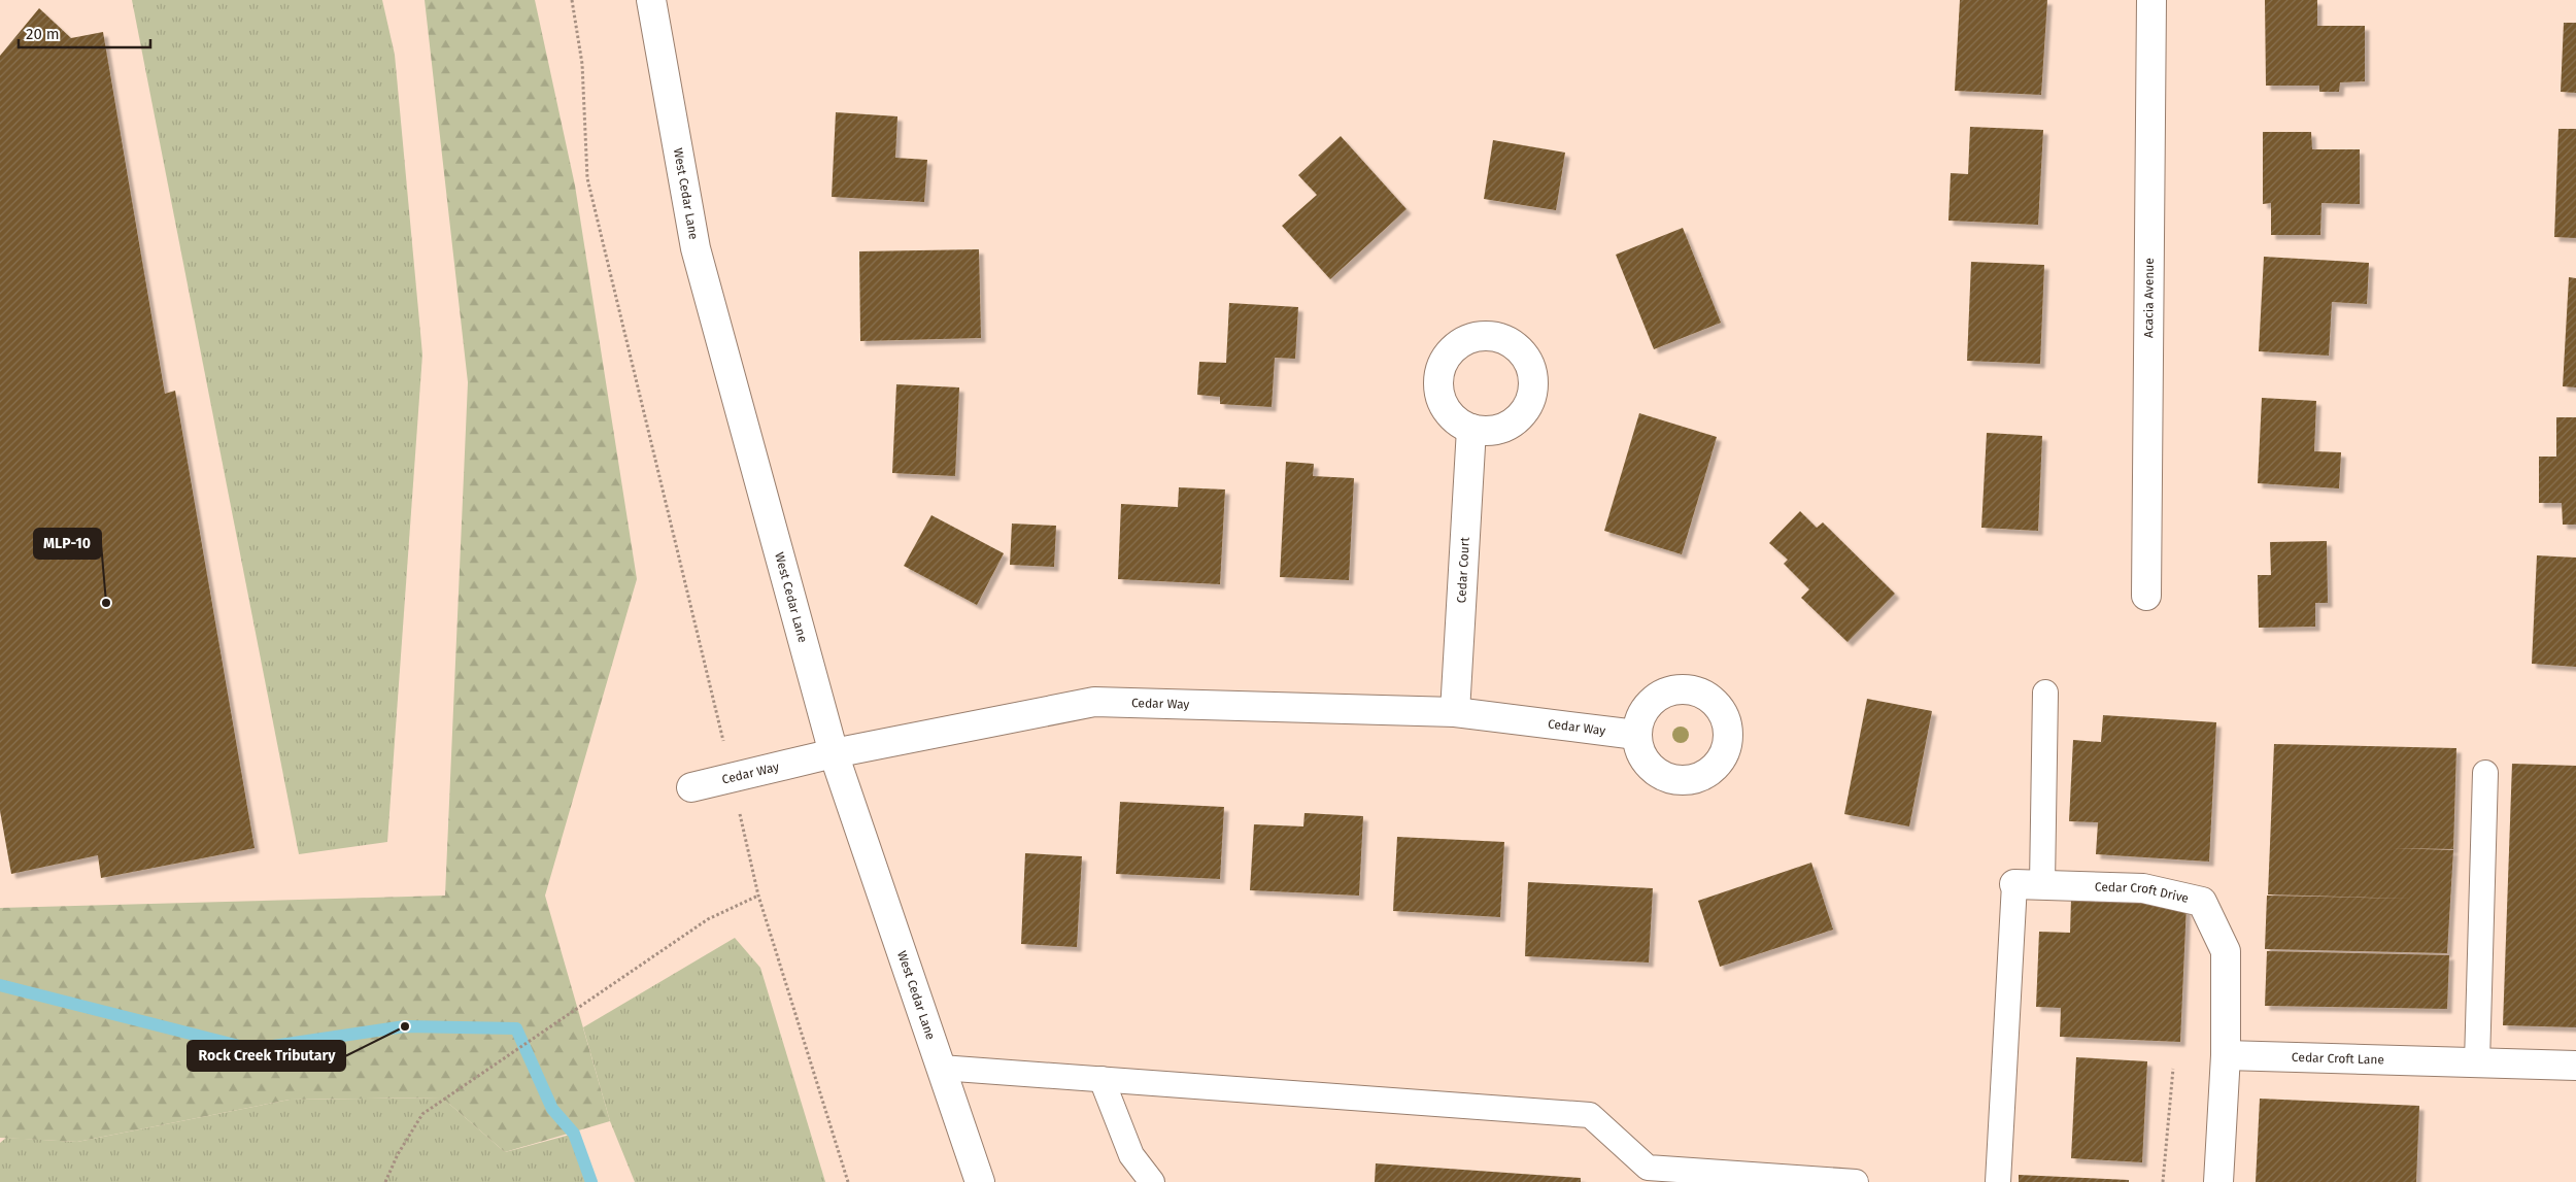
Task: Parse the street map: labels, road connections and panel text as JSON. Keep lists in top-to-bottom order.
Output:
{
  "streets": {
    "street": [
      "West Cedar Lane",
      "Acacia Avenue",
      "Cedar Court",
      "Cedar Way",
      "Cedar Croft Drive",
      "Cedar Croft Lane"
    ]
  },
  "crossings": [
    ["West Cedar Lane", "Cedar Way"],
    ["Cedar Court", "Cedar Way"],
    ["Cedar Croft Drive", "Cedar Croft Lane"]
  ],
  "places": ["MLP-10", "Rock Creek Tributary"],
  "scale_bar": "20 m"
}
